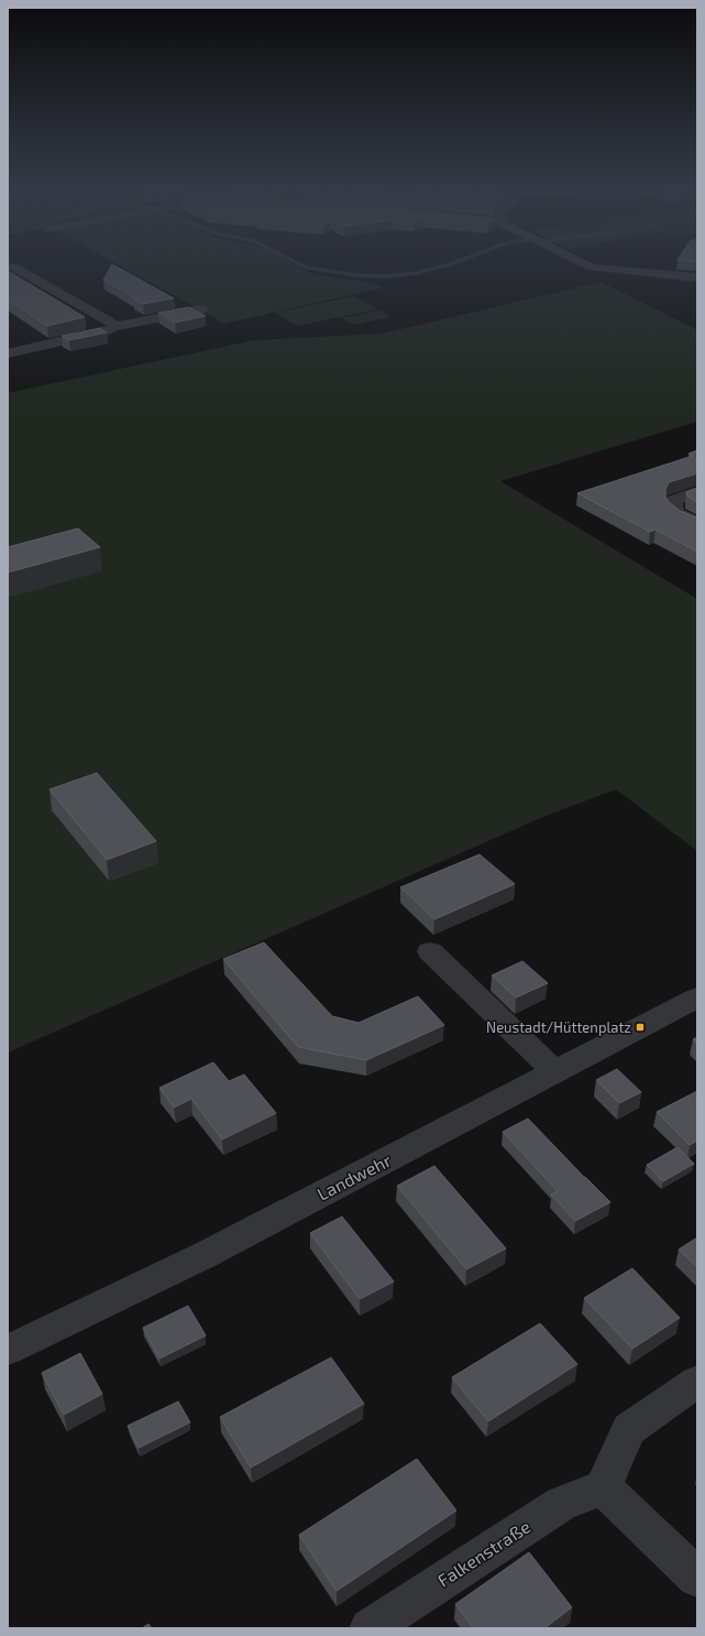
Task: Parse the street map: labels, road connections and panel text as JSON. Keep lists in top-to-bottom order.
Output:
{
  "streets": {
    "street": ["Landwehr", "Falkenstraße"]
  },
  "places": {
    "transit": ["Neustadt/Hüttenplatz"]
  }
}
